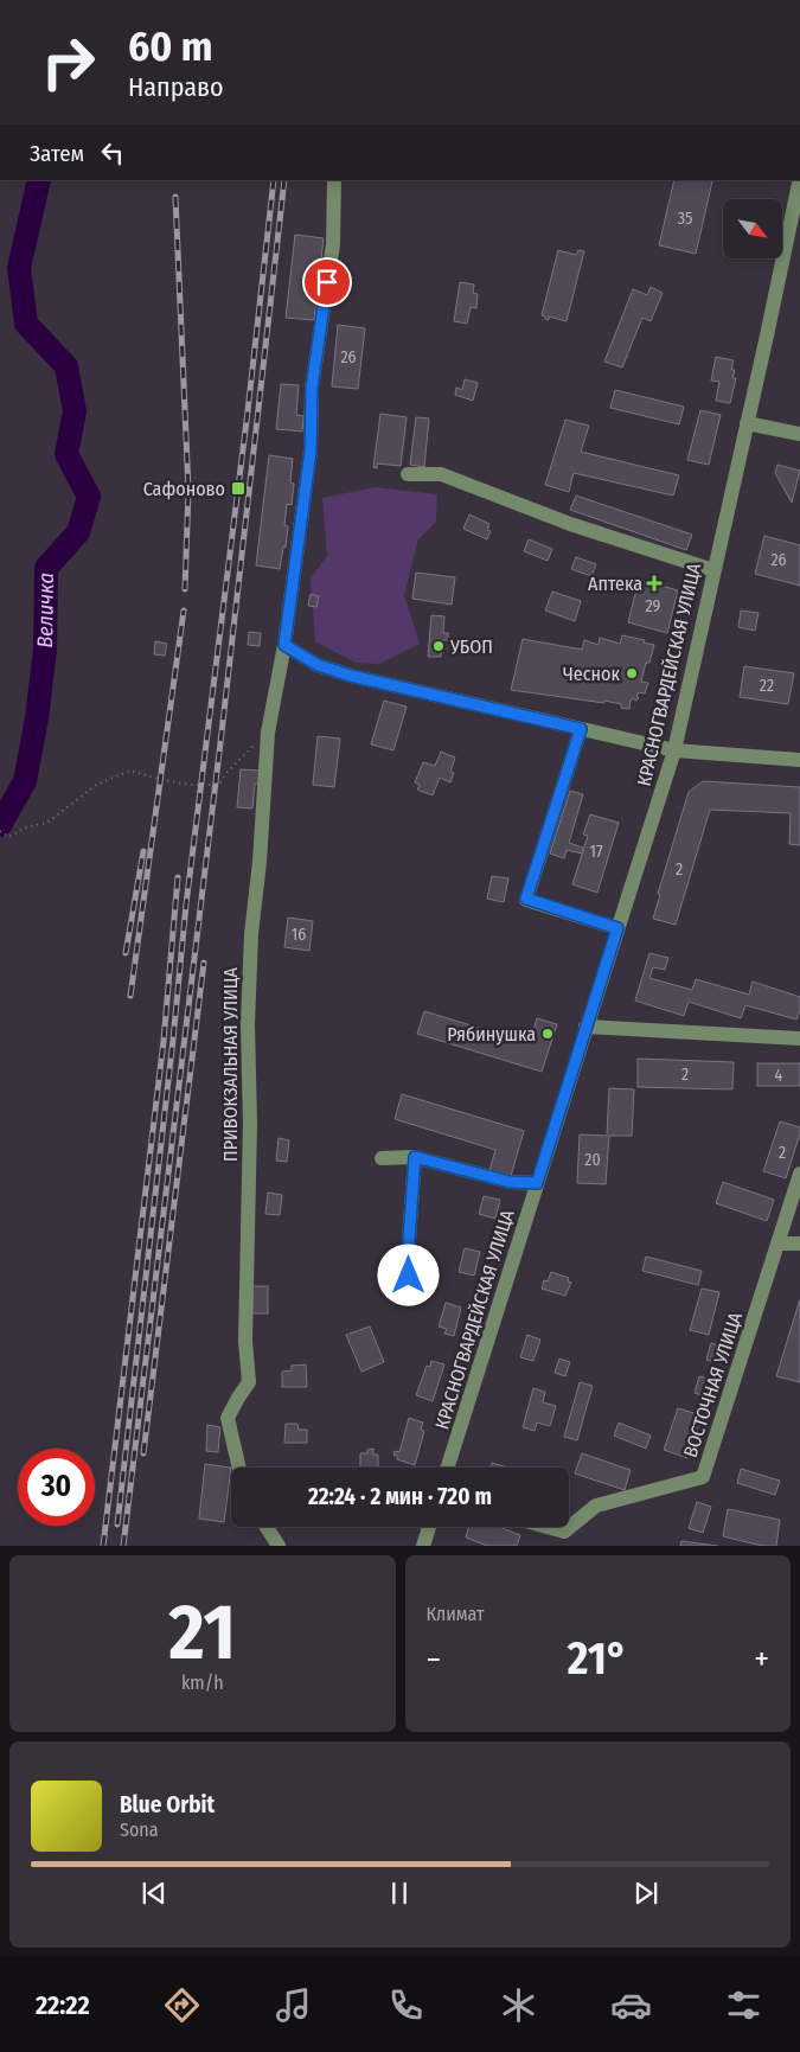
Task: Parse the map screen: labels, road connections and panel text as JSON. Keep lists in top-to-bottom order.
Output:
{
  "streets": {
    "street": ["КРАСНОГВАРДЕЙСКАЯ УЛИЦА", "ПРИВОКЗАЛЬНАЯ УЛИЦА", "ВОСТОЧНАЯ УЛИЦА"]
  },
  "water": ["Величка"],
  "places": {
    "transit": ["Сафоново"],
    "health": ["Аптека"],
    "other": ["УБОП", "Чеснок", "Рябинушка"]
  },
  "house_numbers": [
    "35",
    "26",
    "26",
    "29",
    "22",
    "17",
    "2",
    "16",
    "2",
    "4",
    "2",
    "20"
  ],
  "north": "bottom right",
  "page": {
    "turn": ["60 m", "Направо"],
    "then": "Затем",
    "limit": "30",
    "trip": "22:24 · 2 мин · 720 m",
    "tile": [
      ["21", "km/h"],
      "Климат"
    ],
    "heat": ["−", "21°", "+"],
    "song": ["Blue Orbit", "Sona"],
    "tabs": "22:22"
  }
}
